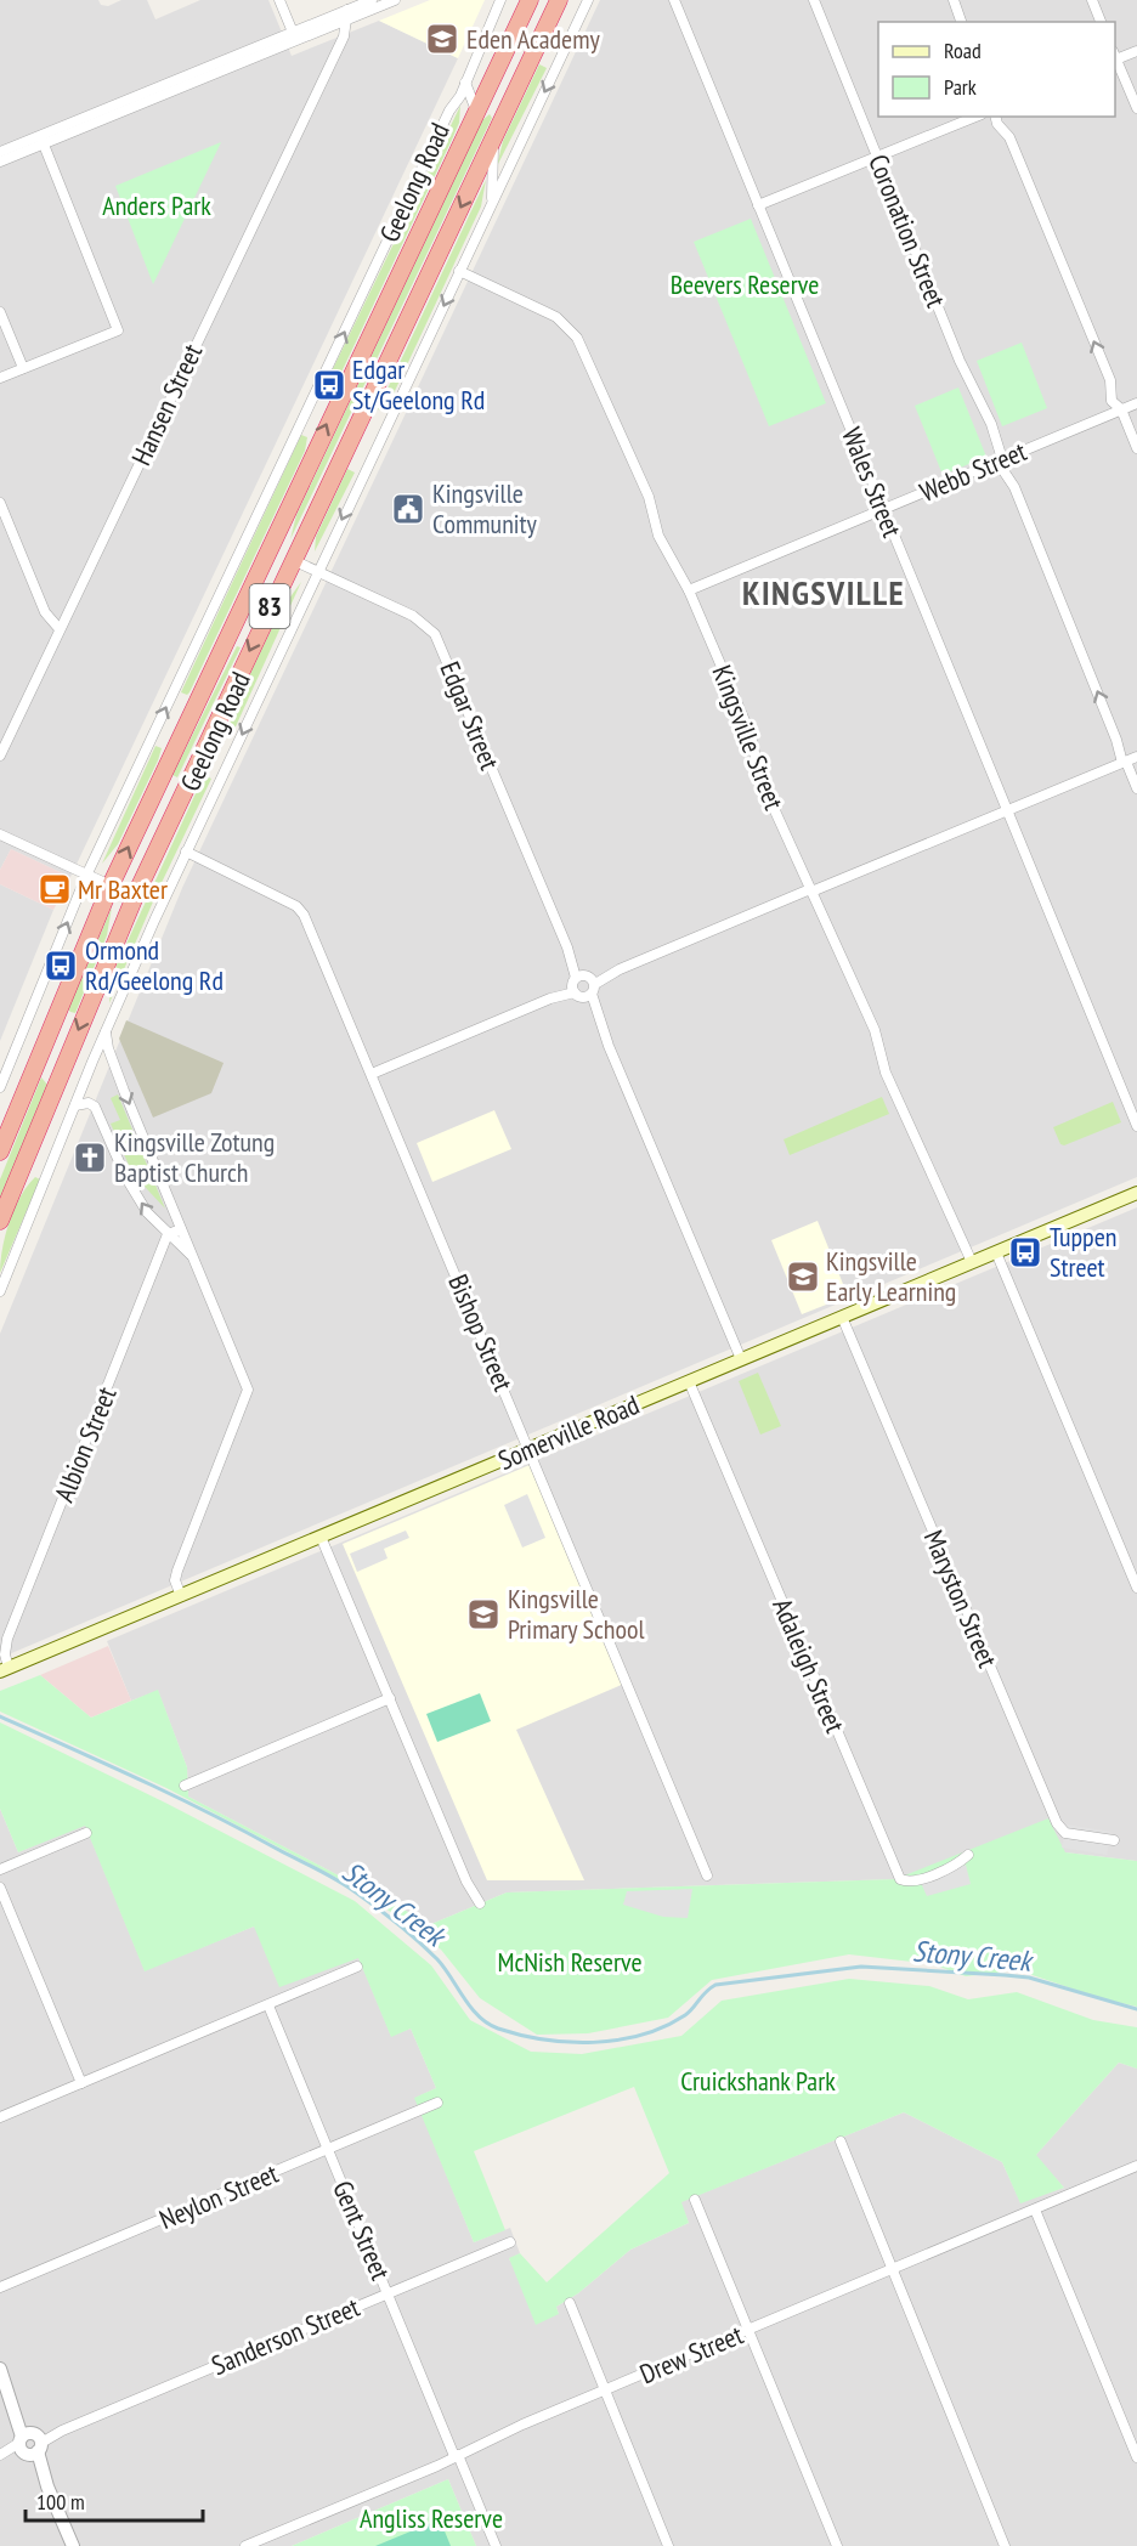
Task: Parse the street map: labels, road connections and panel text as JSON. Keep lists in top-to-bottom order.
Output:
{
  "streets": {
    "highway": ["Geelong Road", "83"],
    "main road": ["Somerville Road"],
    "street": [
      "Coronation Street",
      "Hansen Street",
      "Webb Street",
      "Wales Street",
      "Edgar Street",
      "Kingsville Street",
      "Bishop Street",
      "Albion Street",
      "Maryston Street",
      "Adaleigh Street",
      "Neylon Street",
      "Gent Street",
      "Sanderson Street",
      "Drew Street"
    ]
  },
  "crossings": [
    ["Geelong Road", "Edgar Street"],
    ["Geelong Road", "Kingsville Street"],
    ["Geelong Road", "Bishop Street"],
    ["Coronation Street", "Webb Street"],
    ["Webb Street", "Wales Street"],
    ["Webb Street", "Kingsville Street"],
    ["Edgar Street", "Somerville Road"],
    ["Kingsville Street", "Somerville Road"],
    ["Bishop Street", "Somerville Road"],
    ["Somerville Road", "Albion Street"],
    ["Somerville Road", "Maryston Street"],
    ["Somerville Road", "Adaleigh Street"],
    ["Neylon Street", "Gent Street"],
    ["Gent Street", "Sanderson Street"],
    ["Gent Street", "Drew Street"]
  ],
  "one_way": ["Coronation Street"],
  "districts": ["KINGSVILLE"],
  "water": ["Stony Creek"],
  "parks": [
    "Anders Park",
    "Beevers Reserve",
    "McNish Reserve",
    "Cruickshank Park",
    "Angliss Reserve"
  ],
  "places": {
    "school or university": ["Eden Academy", "Kingsville Early Learning", "Kingsville Primary School"],
    "bus stop": ["Edgar St/Geelong Rd", "Ormond Rd/Geelong Rd", "Tuppen Street"],
    "public building": ["Kingsville Community"],
    "cafe": ["Mr Baxter"],
    "church": ["Kingsville Zotung Baptist Church"]
  },
  "legend": ["Road", "Park"],
  "scale_bar": "100 m"
}
